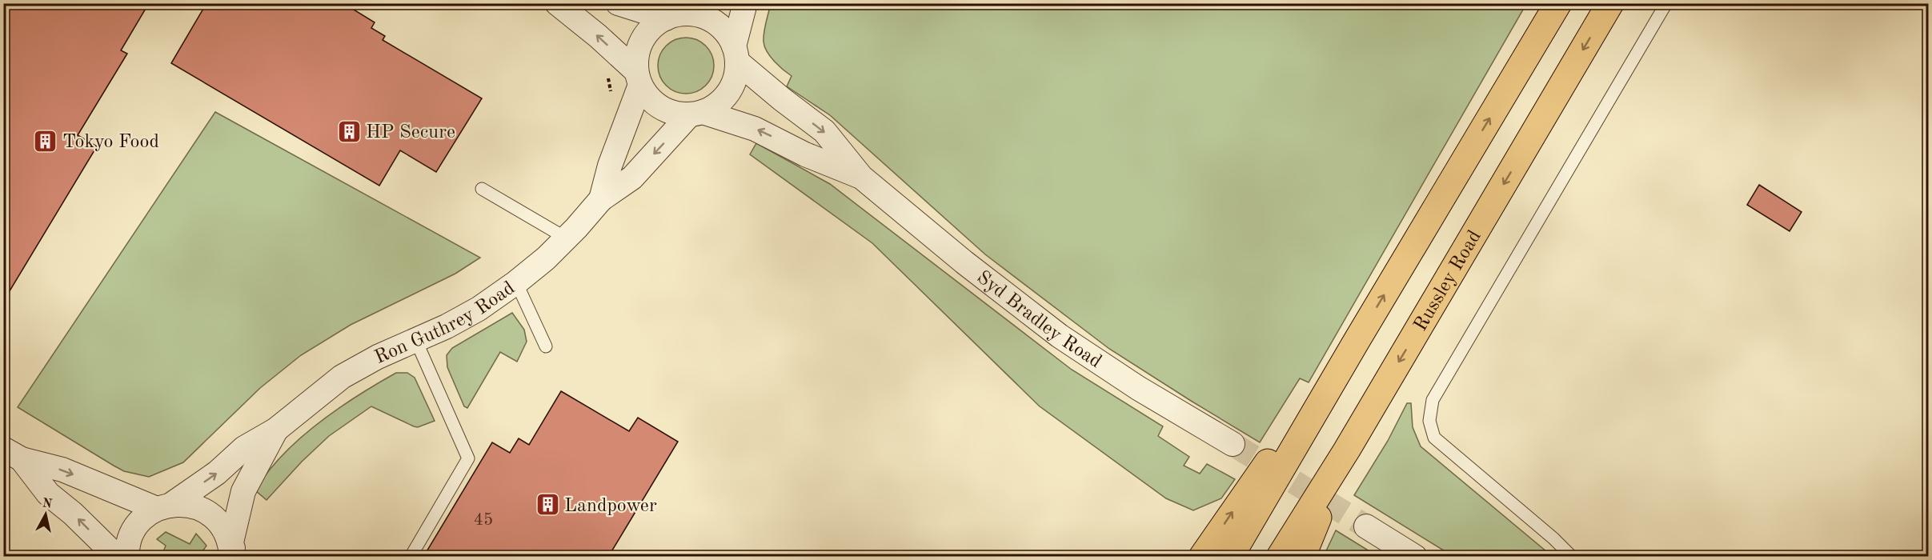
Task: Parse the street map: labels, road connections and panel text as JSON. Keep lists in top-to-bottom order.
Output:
{
  "streets": {
    "highway": ["Russley Road"],
    "street": ["Syd Bradley Road", "Ron Guthrey Road"]
  },
  "crossings": [
    ["Syd Bradley Road", "Ron Guthrey Road"]
  ],
  "places": {
    "building": ["HP Secure", "Tokyo Food", "Landpower"]
  },
  "house_numbers": ["45"],
  "north": "top"
}
